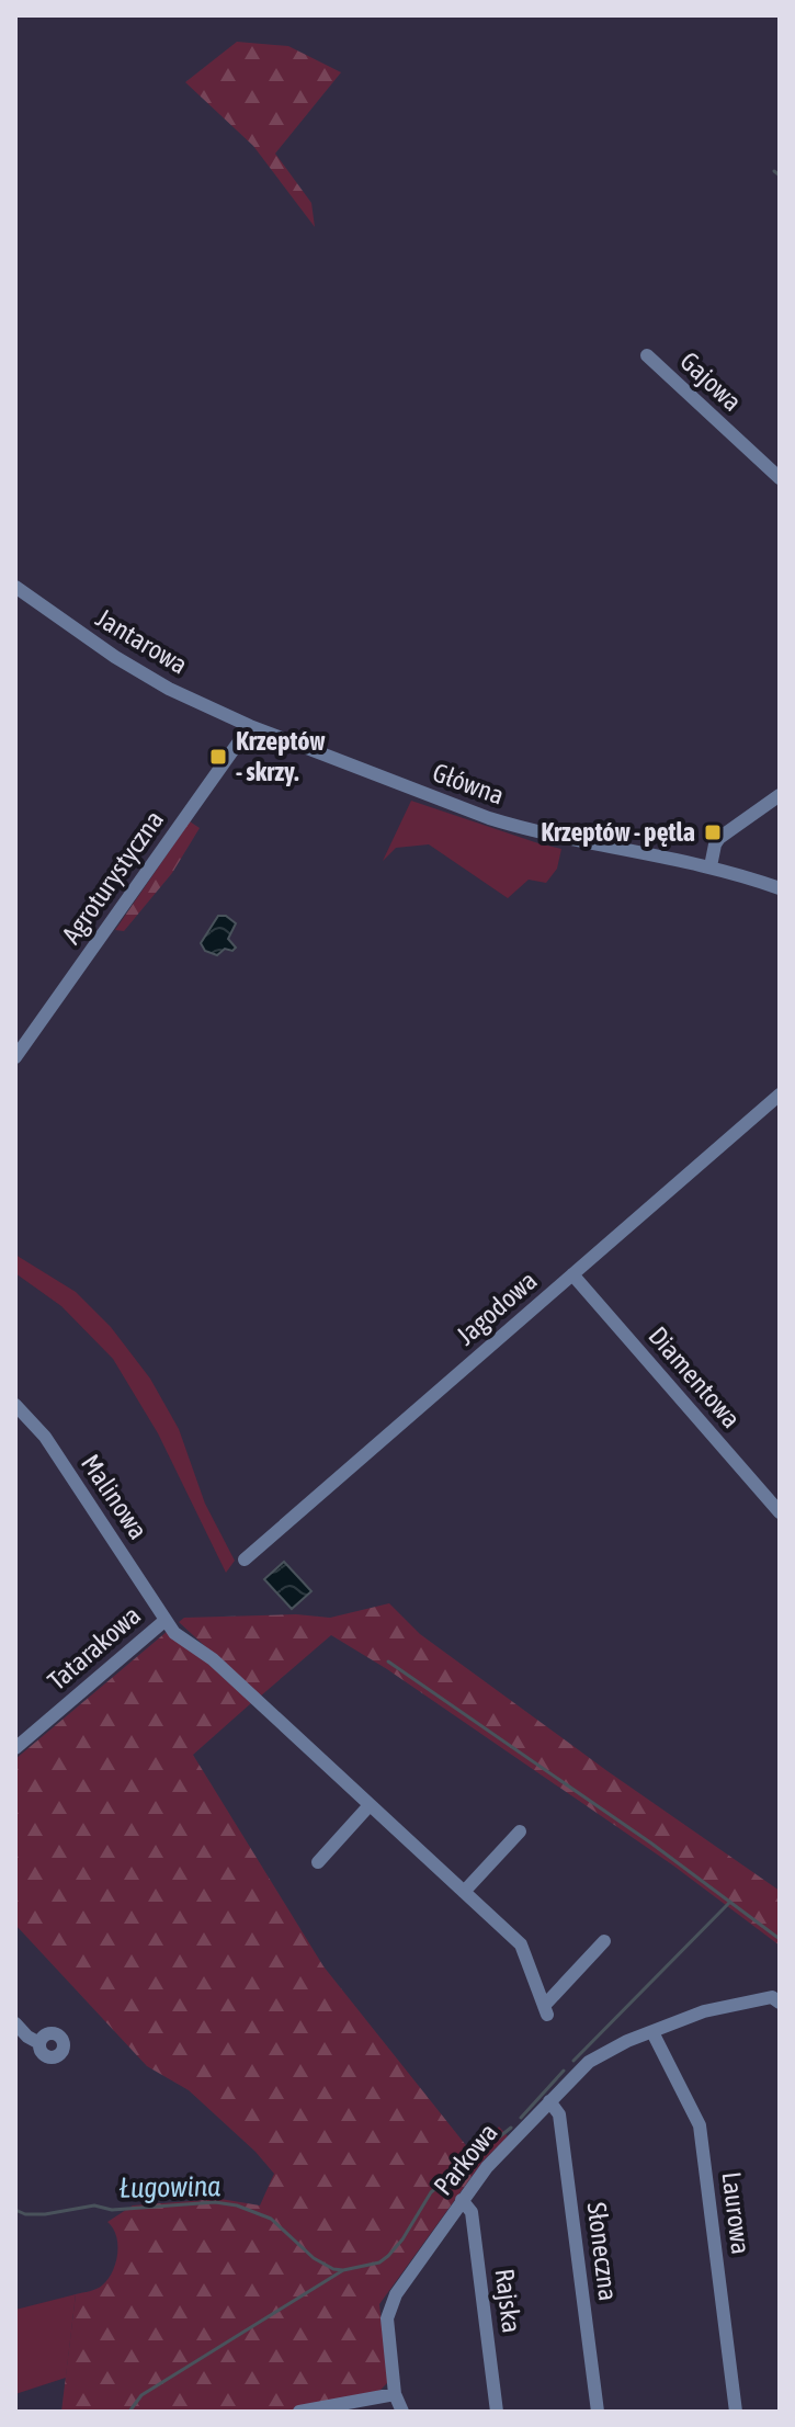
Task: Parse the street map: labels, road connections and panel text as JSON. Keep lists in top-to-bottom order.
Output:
{
  "streets": {
    "street": [
      "Gajowa",
      "Jantarowa",
      "Główna",
      "Agroturystyczna",
      "Jagodowa",
      "Diamentowa",
      "Malinowa",
      "Tatarakowa",
      "Parkowa",
      "Laurowa",
      "Słoneczna",
      "Rajska"
    ]
  },
  "crossings": [
    ["Jantarowa", "Główna"],
    ["Jantarowa", "Agroturystyczna"],
    ["Główna", "Agroturystyczna"],
    ["Jagodowa", "Diamentowa"],
    ["Malinowa", "Tatarakowa"],
    ["Parkowa", "Laurowa"],
    ["Parkowa", "Słoneczna"],
    ["Parkowa", "Rajska"]
  ],
  "water": ["Ługowina"],
  "places": {
    "transit": ["Krzeptów - skrzy.", "Krzeptów - pętla"]
  }
}
